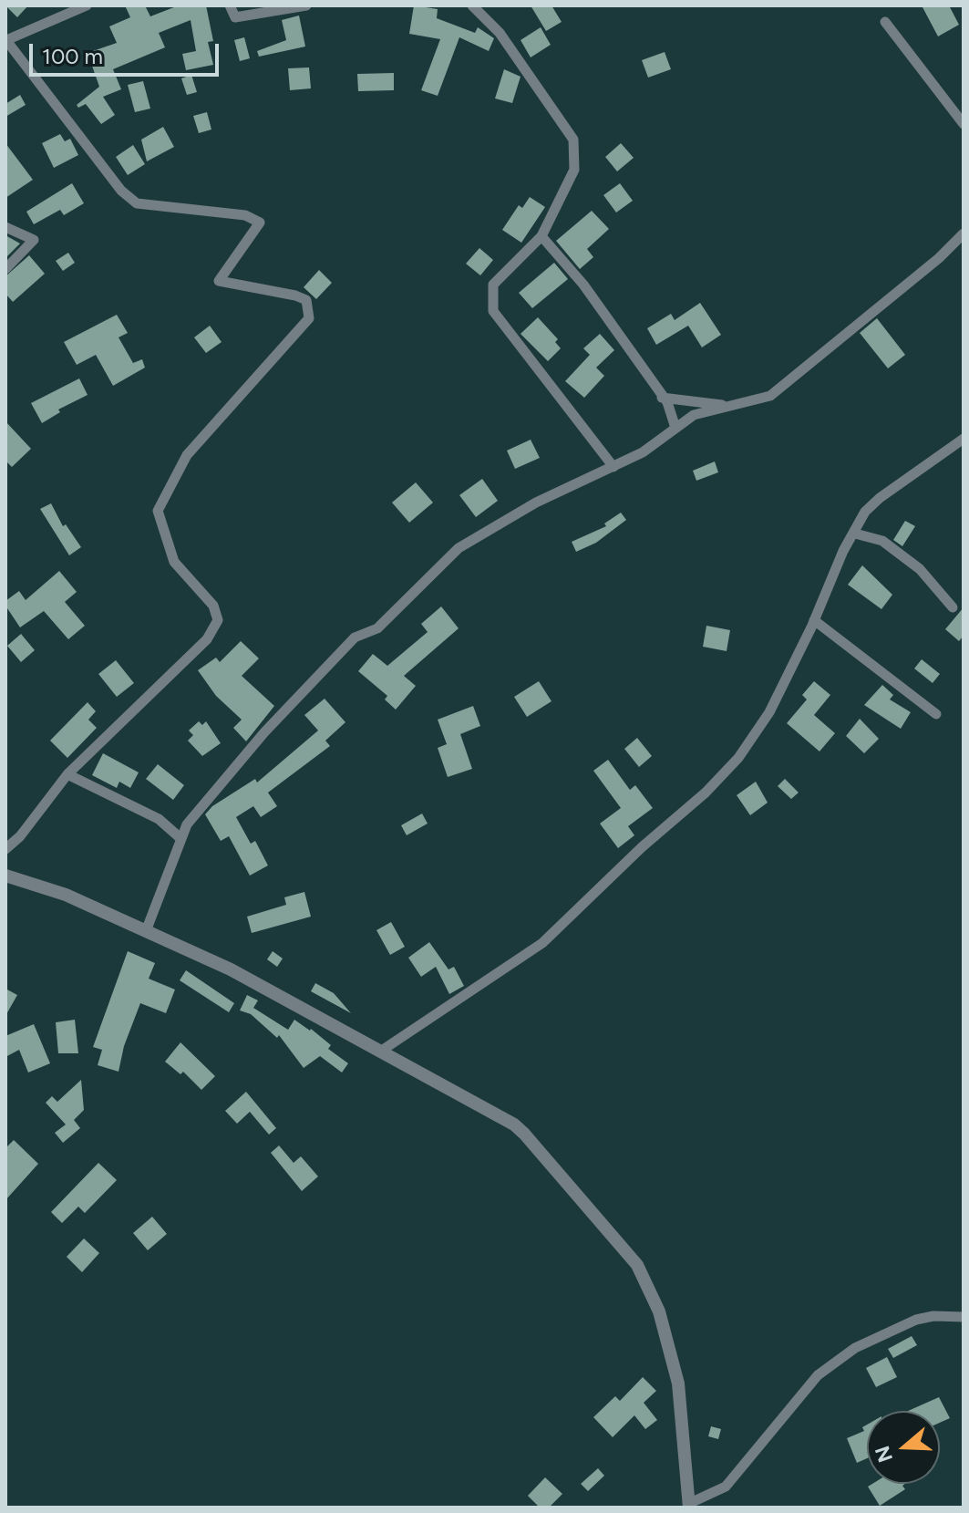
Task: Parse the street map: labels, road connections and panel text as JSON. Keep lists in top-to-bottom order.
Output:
{
  "scale_bar": "100 m",
  "north": "left"
}
